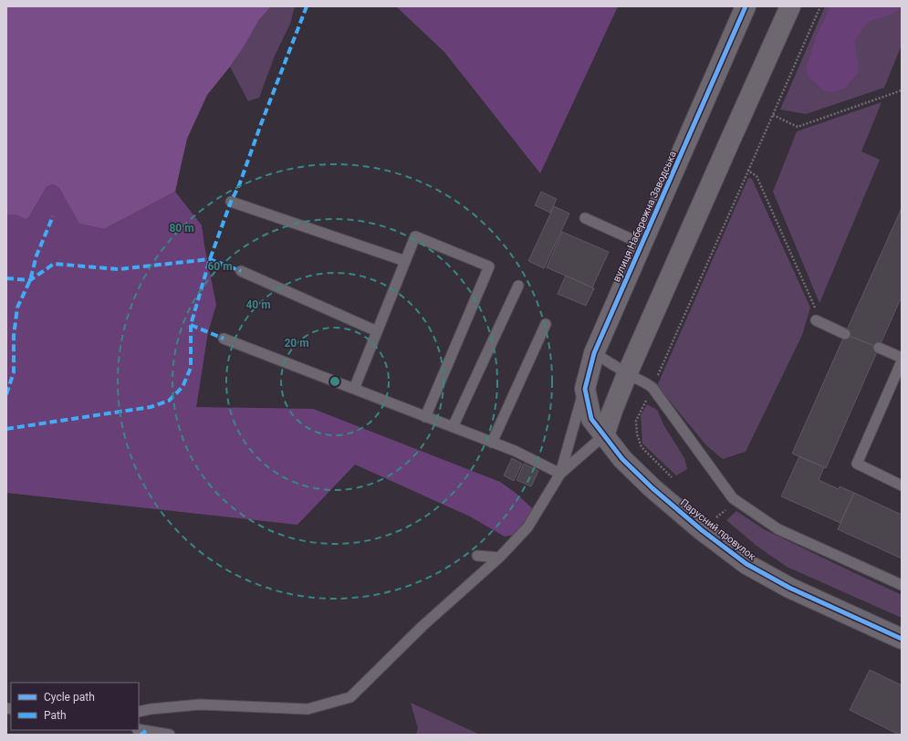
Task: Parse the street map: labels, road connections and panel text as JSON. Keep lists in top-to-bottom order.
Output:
{
  "streets": {
    "street": ["вулиця Набережна Заводська", "Парусний провулок"]
  },
  "crossings": [
    ["вулиця Набережна Заводська", "Парусний провулок"]
  ],
  "legend": ["Cycle path", "Path"],
  "rings": [
    "80 m",
    "60 m",
    "40 m",
    "20 m"
  ]
}
